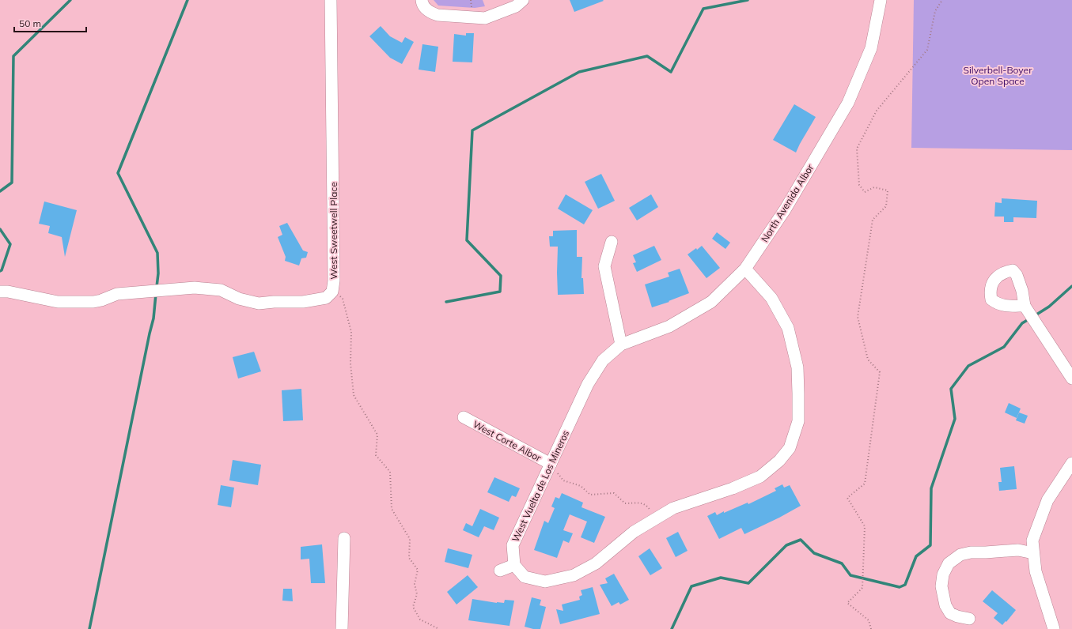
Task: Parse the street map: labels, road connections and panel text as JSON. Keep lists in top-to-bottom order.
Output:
{
  "streets": {
    "street": [
      "North Avenida Albor",
      "West Sweetwell Place",
      "West Corte Albor",
      "West Vuelta de Los Mineros"
    ]
  },
  "crossings": [
    ["North Avenida Albor", "West Vuelta de Los Mineros"],
    ["West Corte Albor", "West Vuelta de Los Mineros"]
  ],
  "parks": ["Silverbell-Boyer Open Space"],
  "scale_bar": "50 m"
}
